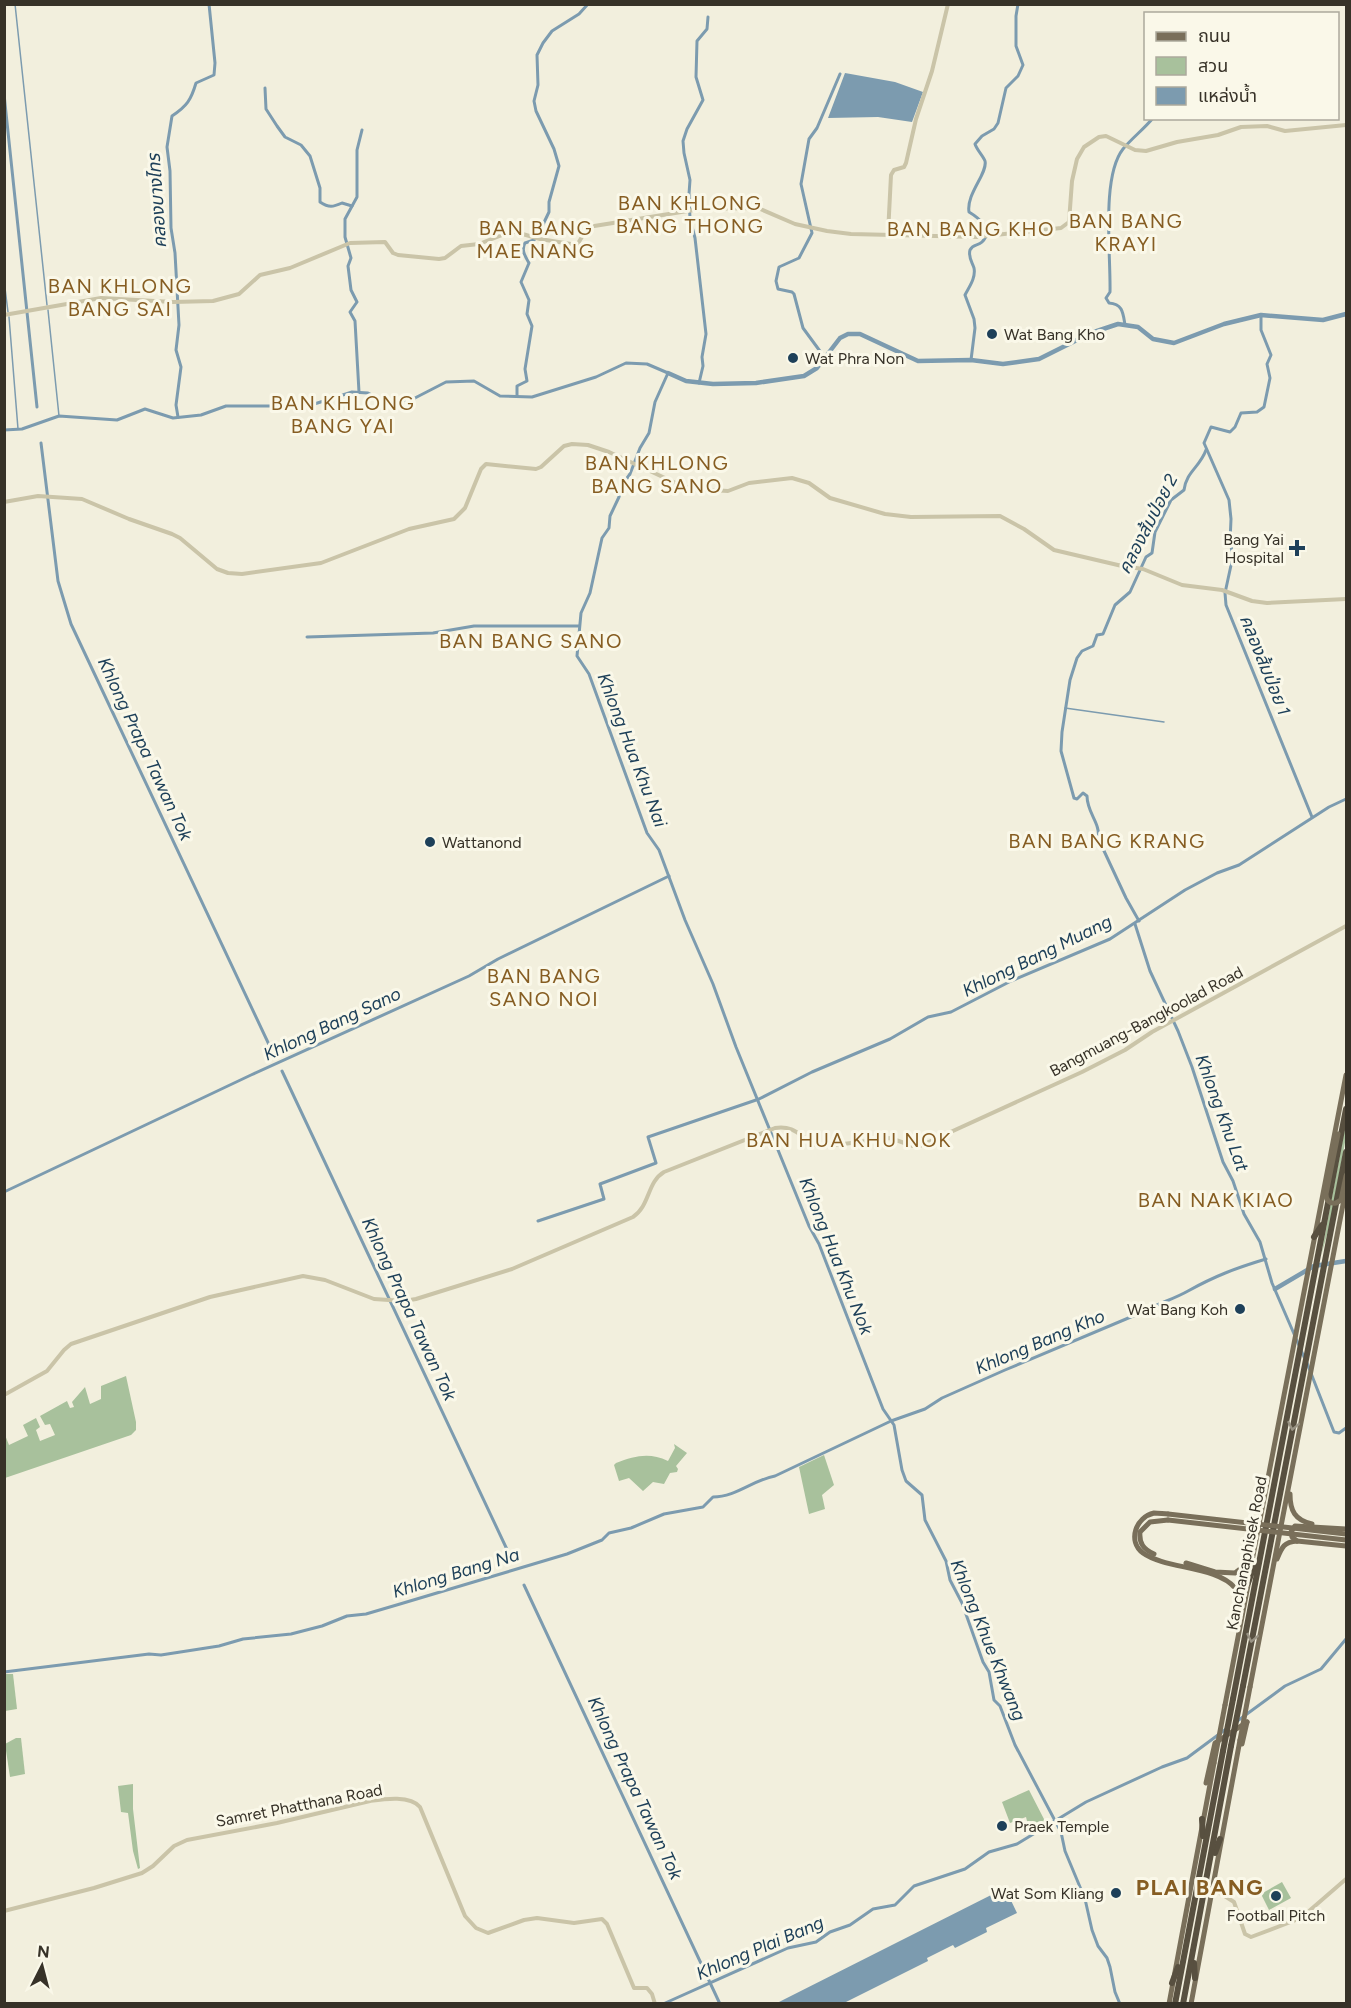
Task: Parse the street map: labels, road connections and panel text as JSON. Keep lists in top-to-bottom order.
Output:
{
  "streets": {
    "highway": ["Kanchanaphisek Road"],
    "street": ["Bangmuang-Bangkoolad Road", "Samret Phatthana Road"]
  },
  "districts": [
    "BAN KHLONG BANG THONG",
    "BAN BANG KRAYI",
    "BAN BANG MAE NANG",
    "BAN BANG KHO",
    "BAN KHLONG BANG SAI",
    "BAN KHLONG BANG YAI",
    "BAN KHLONG BANG SANO",
    "BAN BANG SANO",
    "BAN BANG KRANG",
    "BAN BANG SANO NOI",
    "BAN HUA KHU NOK",
    "BAN NAK KIAO",
    "PLAI BANG"
  ],
  "water": [
    "คลองบางไทร",
    "คลองส้มป่อย 2",
    "คลองส้มป่อย 1",
    "Khlong Prapa Tawan Tok",
    "Khlong Hua Khu Nai",
    "Khlong Bang Muang",
    "Khlong Bang Sano",
    "Khlong Khu Lat",
    "Khlong Hua Khu Nok",
    "Khlong Bang Kho",
    "Khlong Bang Na",
    "Khlong Khue Khwang",
    "Khlong Plai Bang"
  ],
  "places": {
    "other": [
      "Wat Bang Kho",
      "Wat Phra Non",
      "Wattanond",
      "Wat Bang Koh",
      "Praek Temple",
      "Wat Som Kliang",
      "Football Pitch"
    ],
    "health": ["Bang Yai Hospital"]
  },
  "legend": ["ถนน", "สวน", "แหล่งน้ำ"],
  "north": "top"
}
